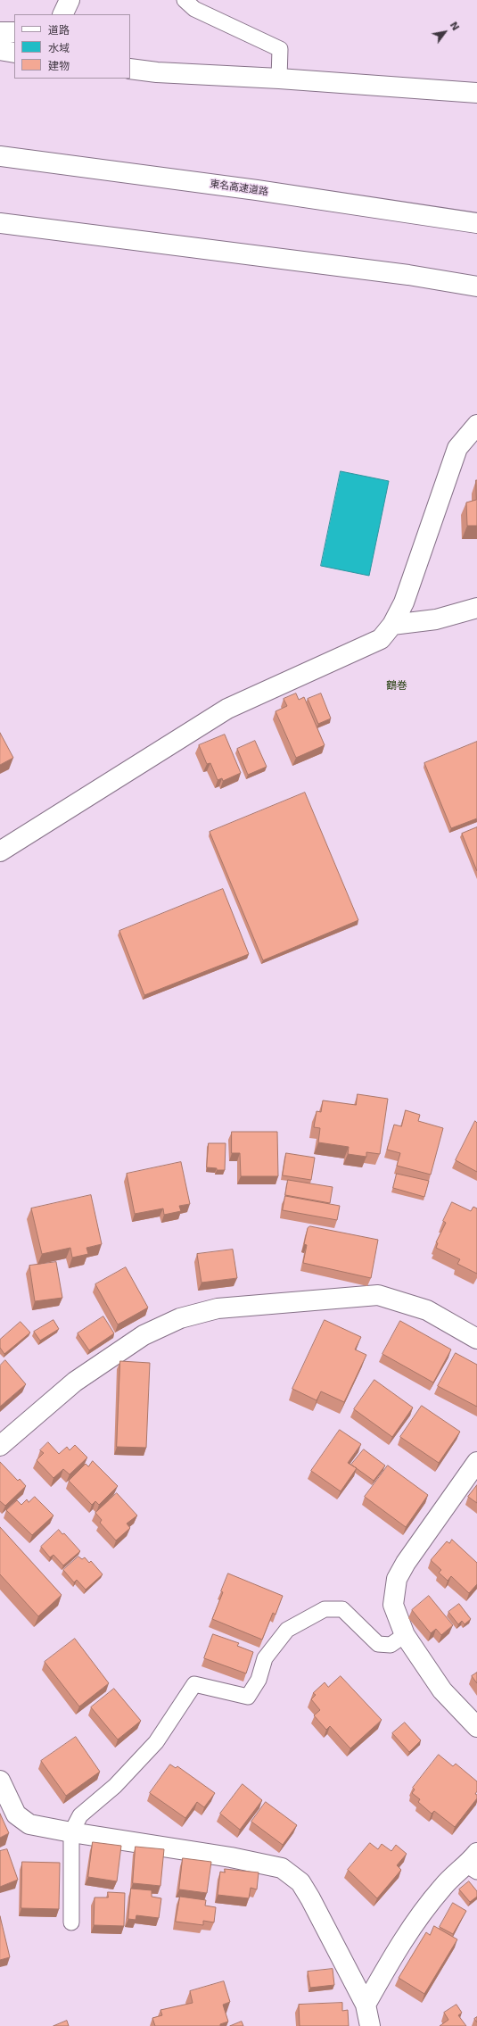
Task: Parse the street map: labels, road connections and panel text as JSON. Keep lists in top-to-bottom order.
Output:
{
  "streets": {
    "main road": ["東名高速道路"]
  },
  "districts": ["鶴巻"],
  "legend": ["道路", "水域", "建物"],
  "north": "top right"
}
